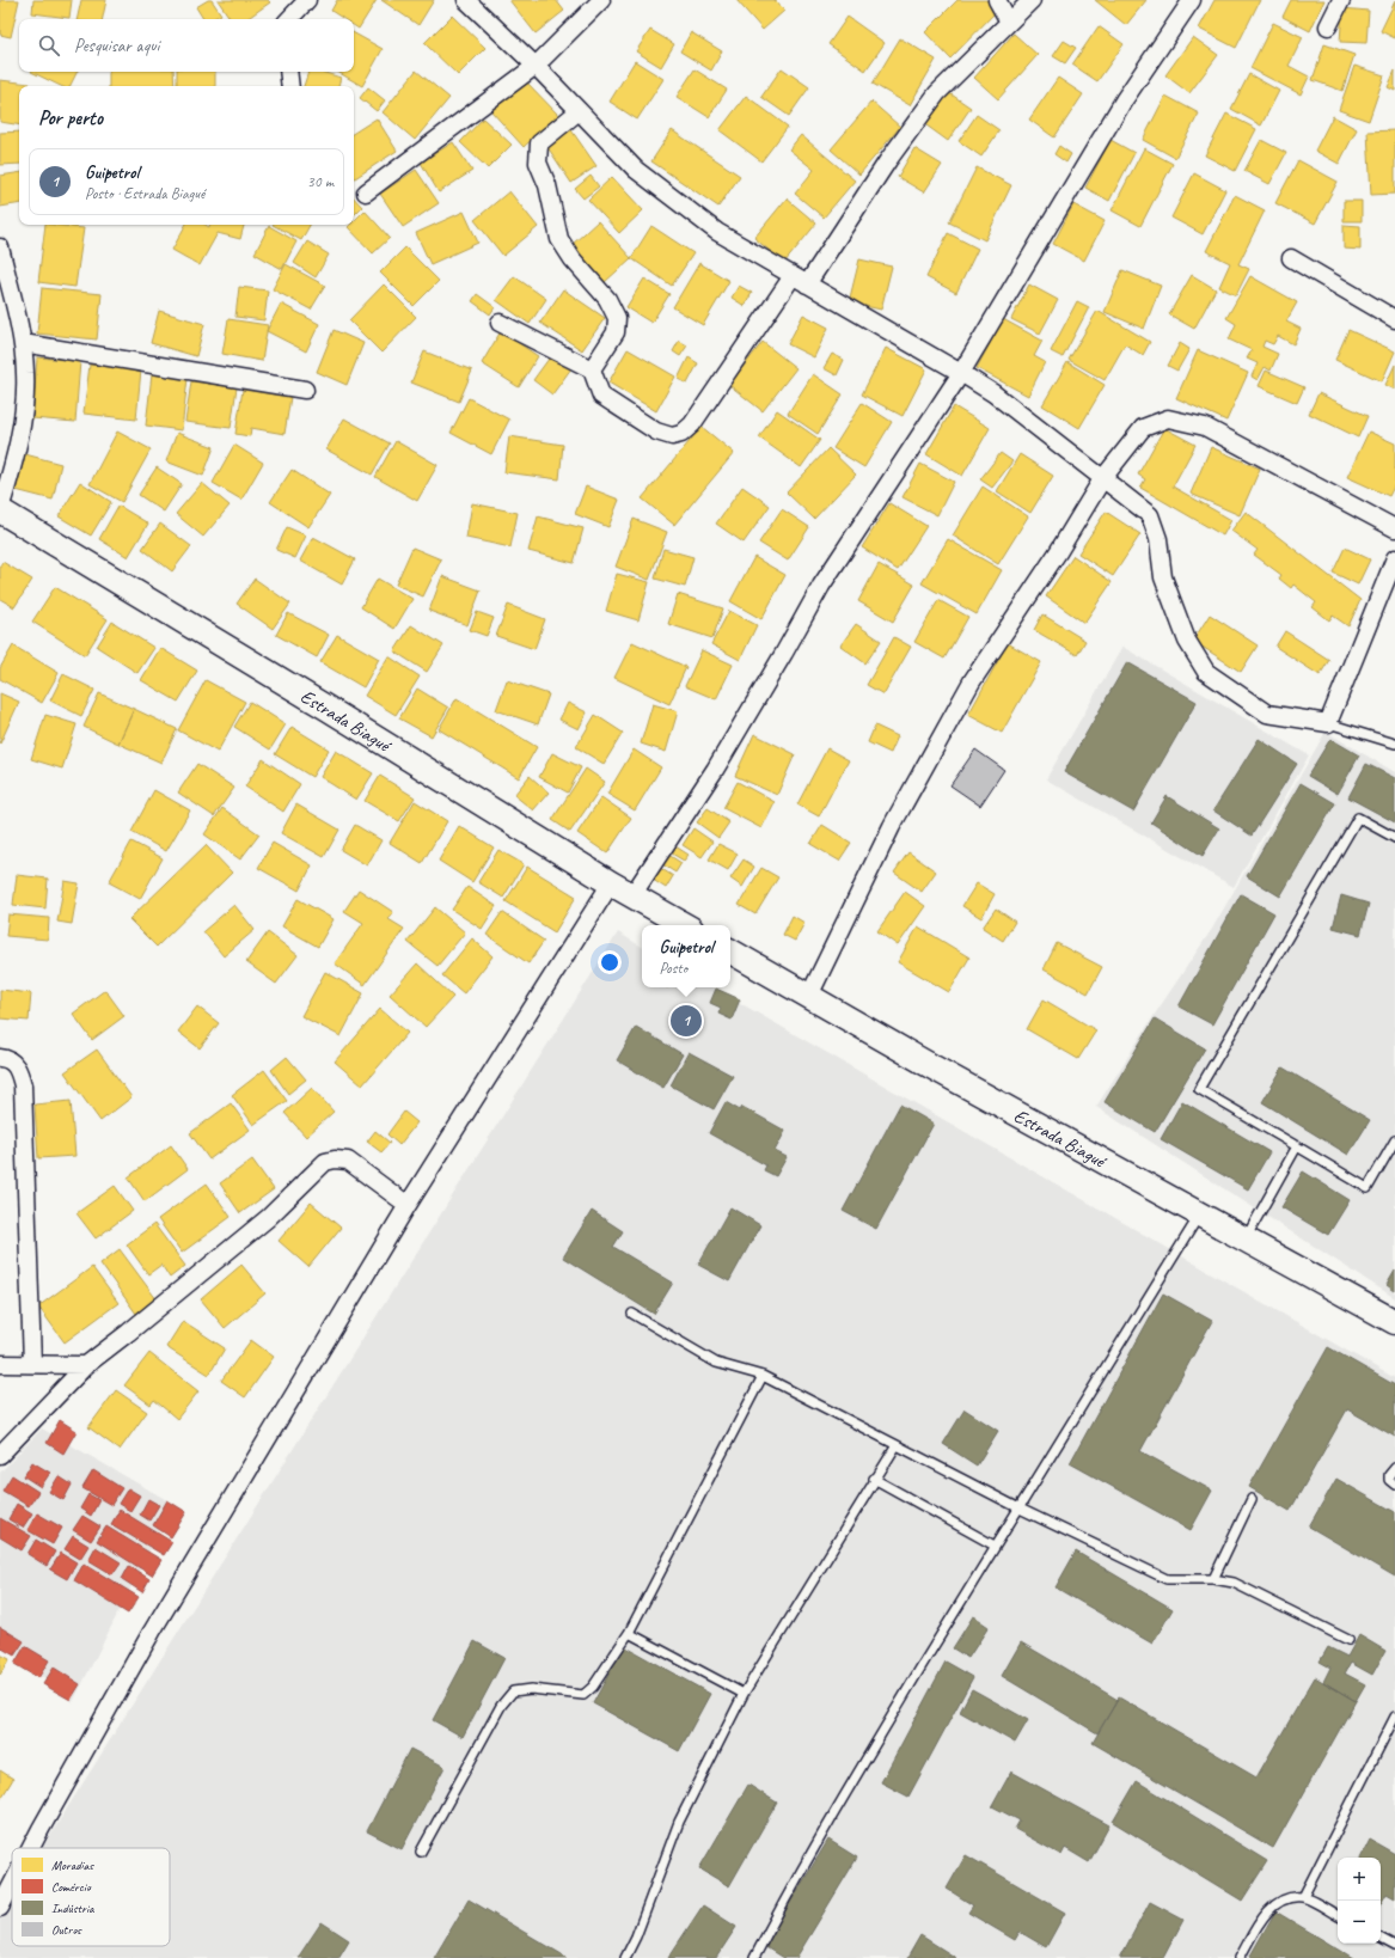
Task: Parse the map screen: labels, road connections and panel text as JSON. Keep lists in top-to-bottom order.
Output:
{
  "streets": {
    "main road": ["Estrada Biagué"]
  },
  "legend": [
    "Moradias",
    "Comércio",
    "Indústria",
    "Outros"
  ],
  "page": {
    "search": "Pesquisar aqui",
    "heading": "Por perto",
    "list": [
      {
        "mark": "1",
        "name": "Guipetrol",
        "note": "Posto · Estrada Biagué",
        "value": "30 m"
      }
    ],
    "popup": ["Guipetrol", "Posto"],
    "pins": "1",
    "map_buttons": ["+", "−"]
  }
}
